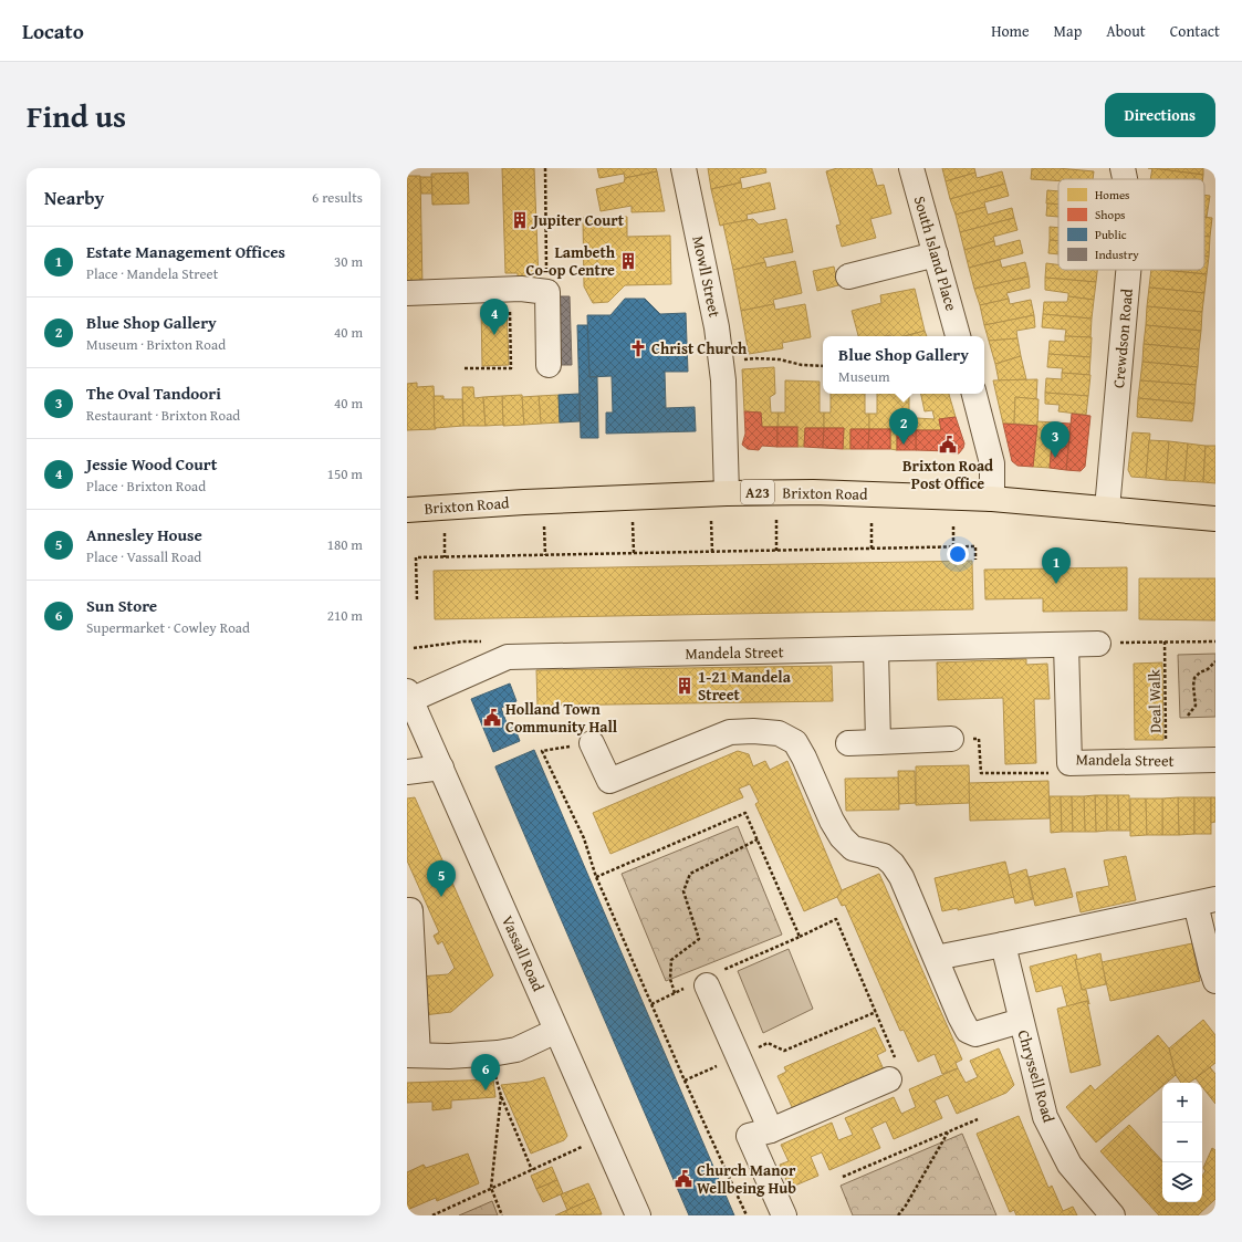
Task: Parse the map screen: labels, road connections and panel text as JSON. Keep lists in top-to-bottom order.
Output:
{
  "streets": {
    "highway": ["A23", "Brixton Road"],
    "street": [
      "South Island Place",
      "Mowll Street",
      "Crewdson Road",
      "Mandela Street",
      "Vassall Road",
      "Chryssell Road"
    ],
    "path": ["Deal Walk"]
  },
  "crossings": [
    ["Mowll Street", "Brixton Road"],
    ["Crewdson Road", "Brixton Road"],
    ["Mandela Street", "Deal Walk"],
    ["Mandela Street", "Vassall Road"]
  ],
  "places": {
    "building": ["Jupiter Court", "Lambeth Co-op Centre", "1-21 Mandela Street"],
    "church": ["Christ Church"],
    "public building": ["Brixton Road Post Office", "Holland Town Community Hall", "Church Manor Wellbeing Hub"]
  },
  "legend": [
    "Homes",
    "Shops",
    "Public",
    "Industry"
  ],
  "page": {
    "header": "Locato",
    "nav": [
      "Home",
      "Map",
      "About",
      "Contact"
    ],
    "title": "Find us",
    "buttons": "Directions",
    "heading": ["Nearby", "6 results"],
    "list": [
      {
        "mark": "1",
        "name": "Estate Management Offices",
        "note": "Place · Mandela Street",
        "value": "30 m"
      },
      {
        "mark": "2",
        "name": "Blue Shop Gallery",
        "note": "Museum · Brixton Road",
        "value": "40 m"
      },
      {
        "mark": "3",
        "name": "The Oval Tandoori",
        "note": "Restaurant · Brixton Road",
        "value": "40 m"
      },
      {
        "mark": "4",
        "name": "Jessie Wood Court",
        "note": "Place · Brixton Road",
        "value": "150 m"
      },
      {
        "mark": "5",
        "name": "Annesley House",
        "note": "Place · Vassall Road",
        "value": "180 m"
      },
      {
        "mark": "6",
        "name": "Sun Store",
        "note": "Supermarket · Cowley Road",
        "value": "210 m"
      }
    ],
    "pins": [
      "4",
      "2",
      "3",
      "1",
      "5",
      "6"
    ],
    "popup": ["Blue Shop Gallery", "Museum"],
    "map_buttons": ["+", "−"]
  }
}
